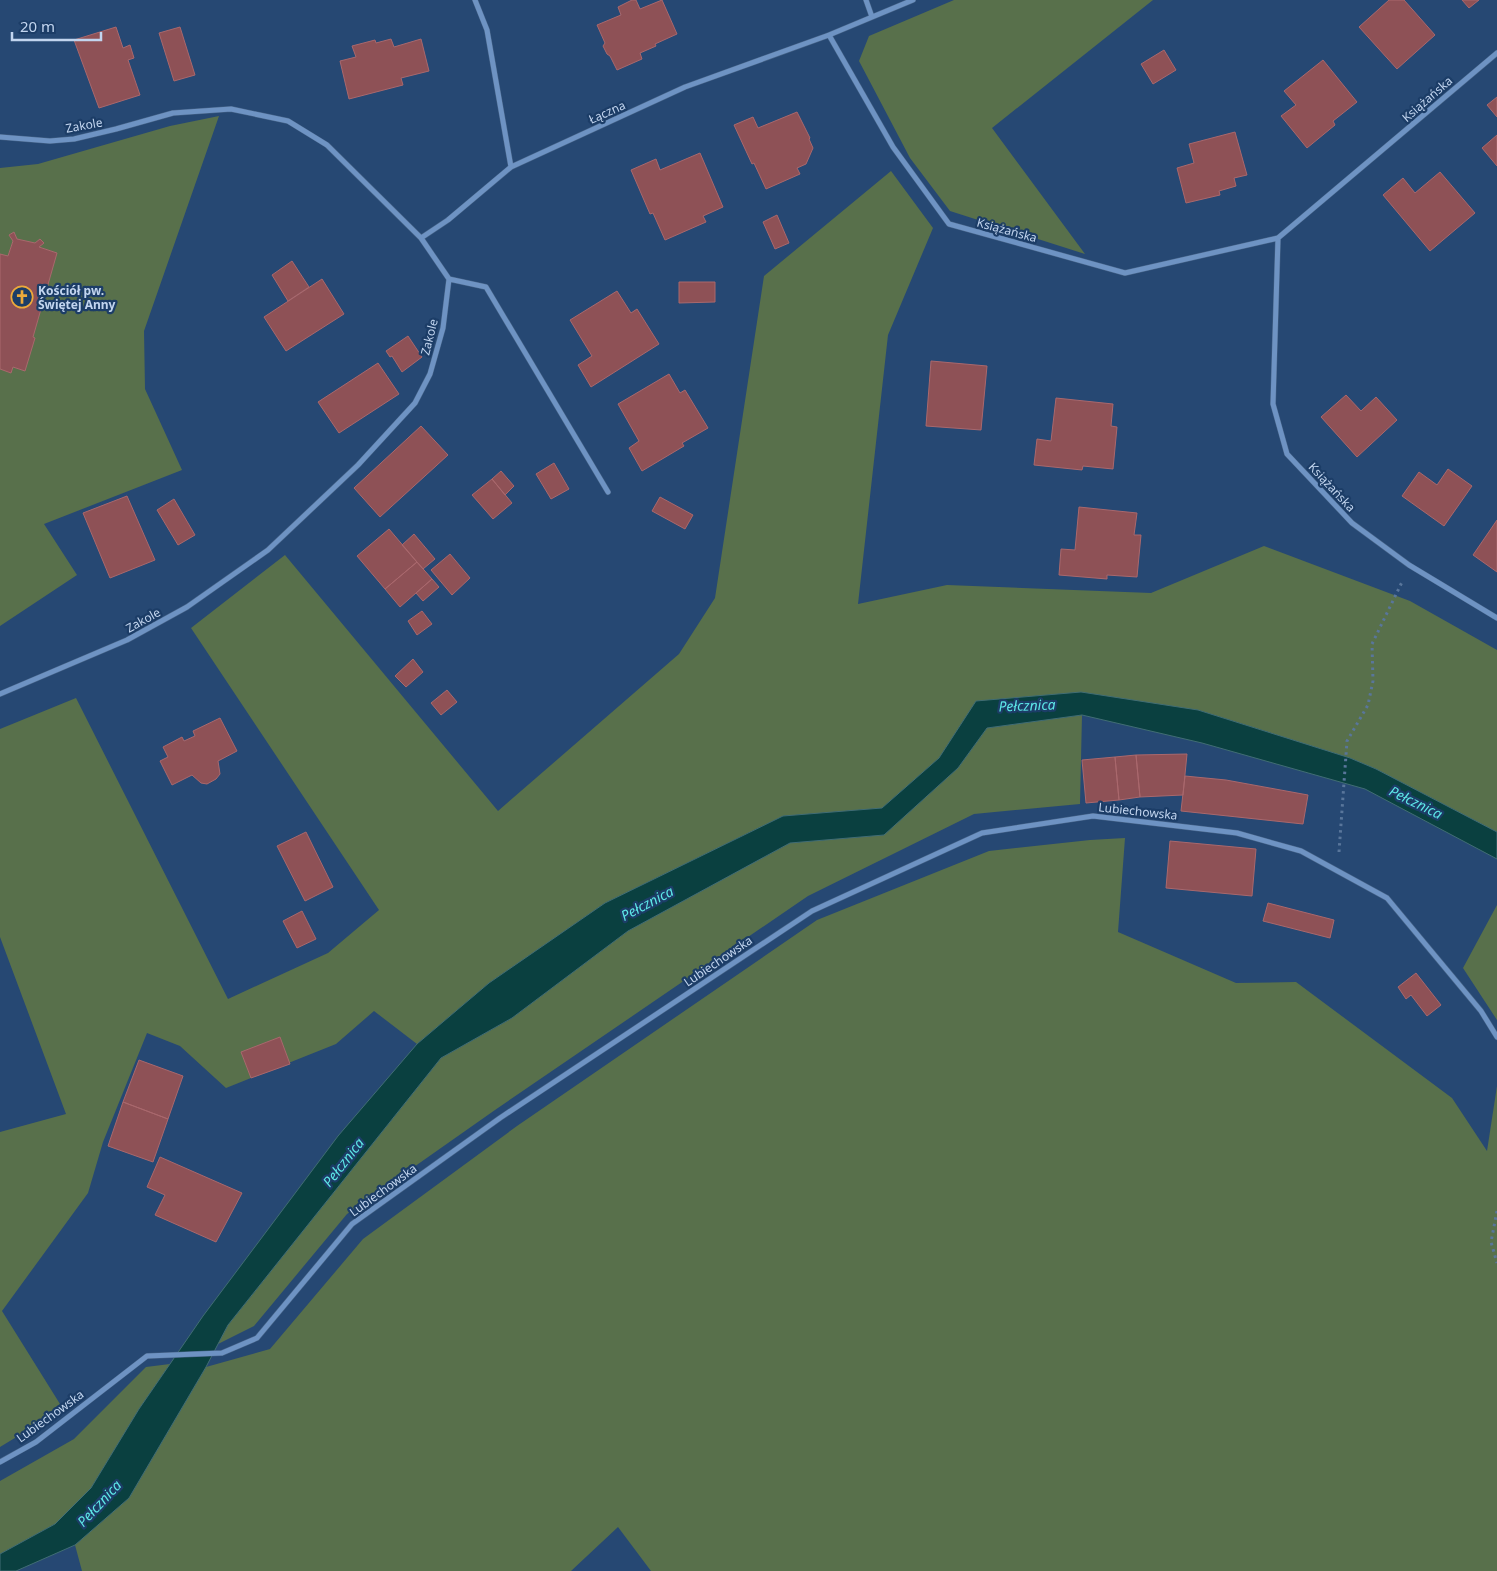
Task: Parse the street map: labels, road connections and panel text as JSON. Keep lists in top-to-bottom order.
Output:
{
  "streets": {
    "street": [
      "Książańska",
      "Łączna",
      "Zakole",
      "Lubiechowska"
    ]
  },
  "crossings": [
    ["Książańska", "Łączna"],
    ["Łączna", "Zakole"]
  ],
  "water": ["Pełcznica"],
  "places": {
    "church": ["Kościół pw. Świętej Anny"]
  },
  "scale_bar": "20 m"
}
